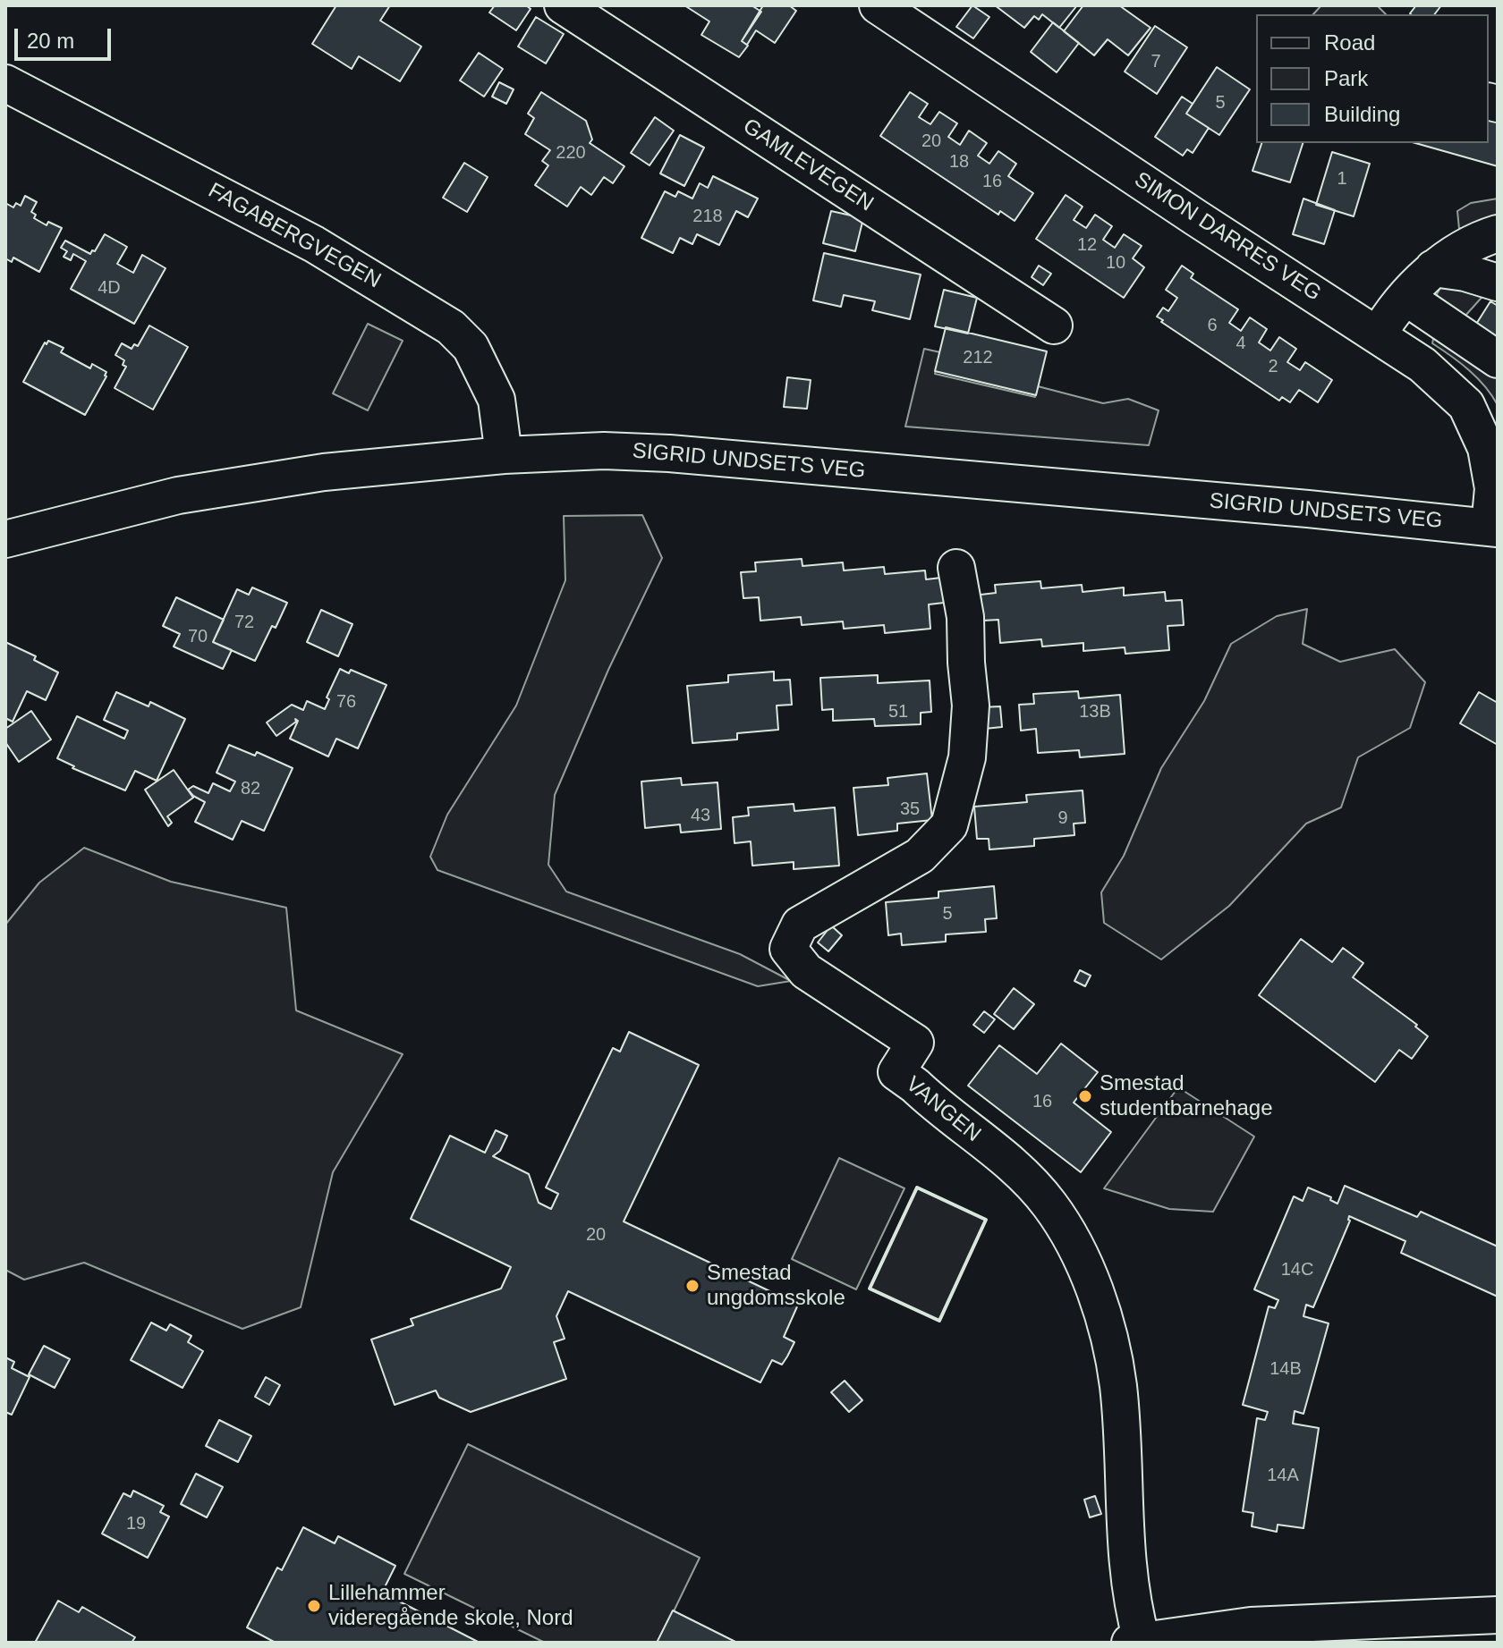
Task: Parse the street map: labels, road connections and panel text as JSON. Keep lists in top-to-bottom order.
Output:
{
  "streets": {
    "street": [
      "GAMLEVEGEN",
      "FAGABERGVEGEN",
      "SIMON DARRES VEG",
      "SIGRID UNDSETS VEG",
      "VANGEN"
    ]
  },
  "crossings": [
    ["FAGABERGVEGEN", "SIGRID UNDSETS VEG"],
    ["SIMON DARRES VEG", "SIGRID UNDSETS VEG"]
  ],
  "places": ["Smestad studentbarnehage", "Smestad ungdomsskole", "Lillehammer videregående skole, Nord"],
  "house_numbers": [
    "7",
    "5",
    "20",
    "220",
    "18",
    "1",
    "16",
    "218",
    "12",
    "10",
    "4D",
    "6",
    "4",
    "212",
    "2",
    "72",
    "70",
    "76",
    "51",
    "13B",
    "82",
    "35",
    "43",
    "9",
    "5",
    "16",
    "20",
    "14C",
    "14B",
    "14A",
    "19"
  ],
  "legend": ["Road", "Park", "Building"],
  "scale_bar": "20 m"
}
